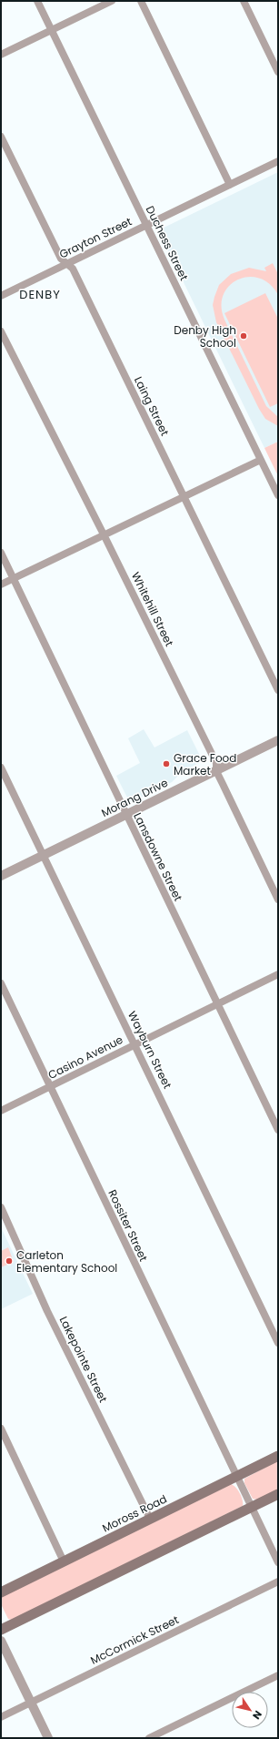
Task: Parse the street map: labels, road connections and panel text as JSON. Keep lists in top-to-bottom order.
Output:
{
  "streets": {
    "main road": ["Moross Road"],
    "street": [
      "Grayton Street",
      "Duchess Street",
      "Laing Street",
      "Whitehill Street",
      "Morang Drive",
      "Lansdowne Street",
      "Wayburn Street",
      "Casino Avenue",
      "Rossiter Street",
      "Lakepointe Street",
      "McCormick Street"
    ]
  },
  "crossings": [
    ["Grayton Street", "Duchess Street"],
    ["Grayton Street", "Laing Street"],
    ["Whitehill Street", "Morang Drive"],
    ["Morang Drive", "Lansdowne Street"],
    ["Morang Drive", "Wayburn Street"],
    ["Lansdowne Street", "Casino Avenue"],
    ["Wayburn Street", "Casino Avenue"],
    ["Casino Avenue", "Rossiter Street"],
    ["Rossiter Street", "Moross Road"],
    ["Lakepointe Street", "Moross Road"]
  ],
  "districts": ["DENBY"],
  "places": ["Denby High School", "Grace Food Market", "Carleton Elementary School"],
  "north": "bottom right"
}
